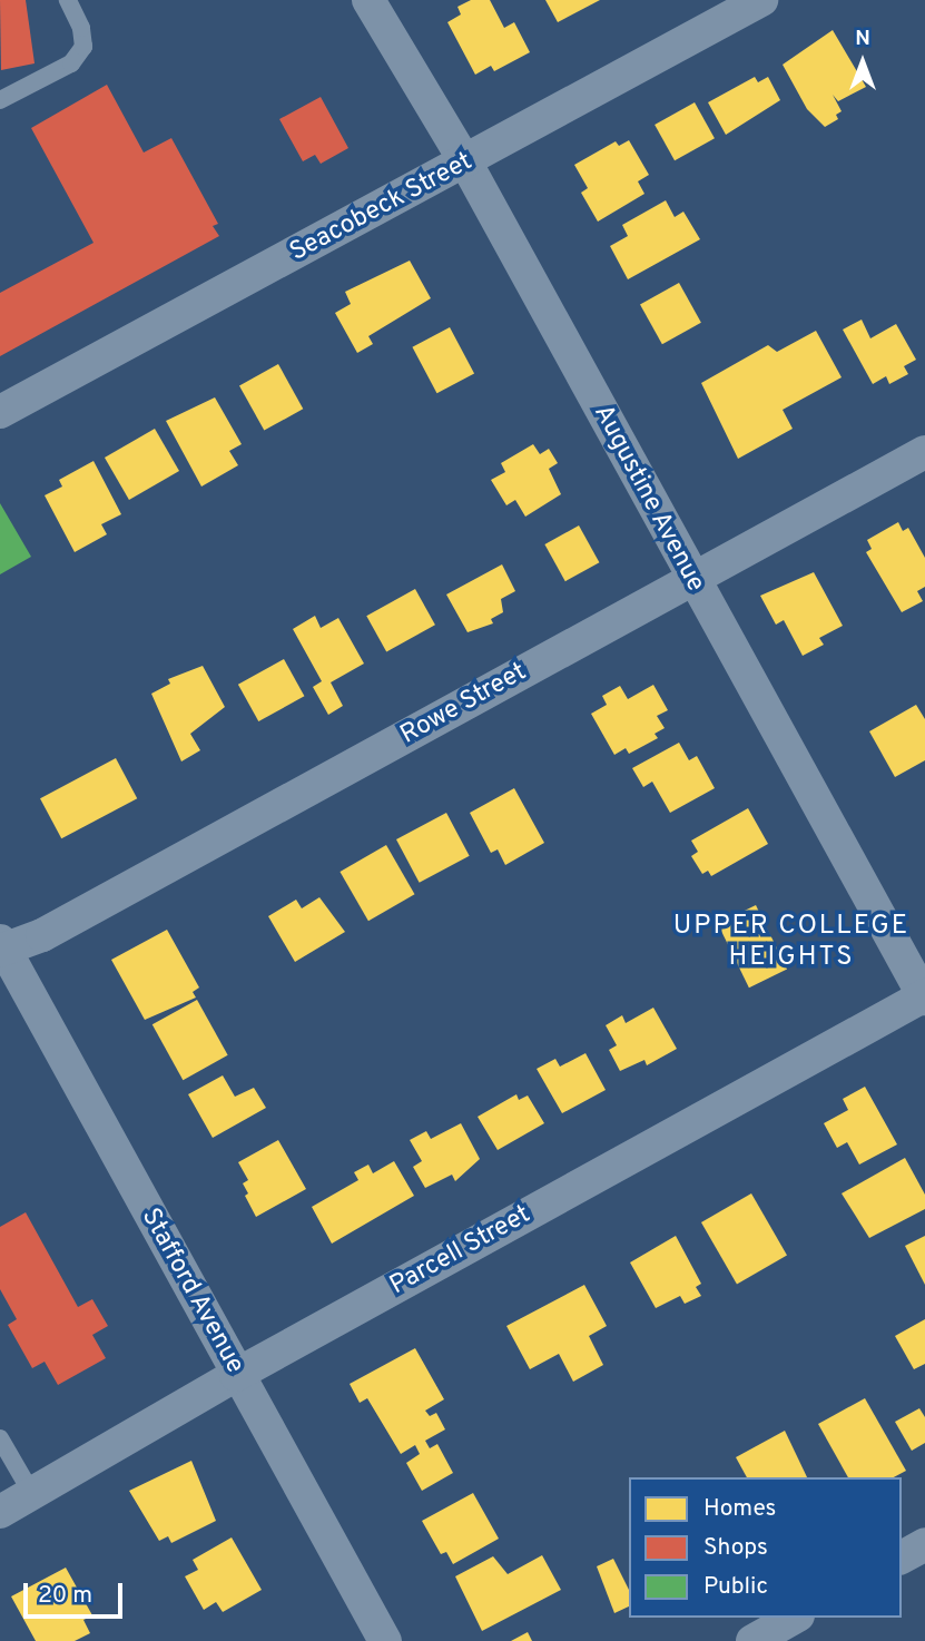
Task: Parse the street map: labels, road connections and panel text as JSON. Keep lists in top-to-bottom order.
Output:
{
  "streets": {
    "street": [
      "Seacobeck Street",
      "Augustine Avenue",
      "Rowe Street",
      "Parcell Street",
      "Stafford Avenue"
    ]
  },
  "crossings": [
    ["Seacobeck Street", "Augustine Avenue"],
    ["Augustine Avenue", "Rowe Street"],
    ["Augustine Avenue", "Parcell Street"],
    ["Rowe Street", "Stafford Avenue"],
    ["Parcell Street", "Stafford Avenue"]
  ],
  "districts": ["UPPER COLLEGE HEIGHTS"],
  "legend": ["Homes", "Shops", "Public"],
  "scale_bar": "20 m",
  "north": "top"
}
